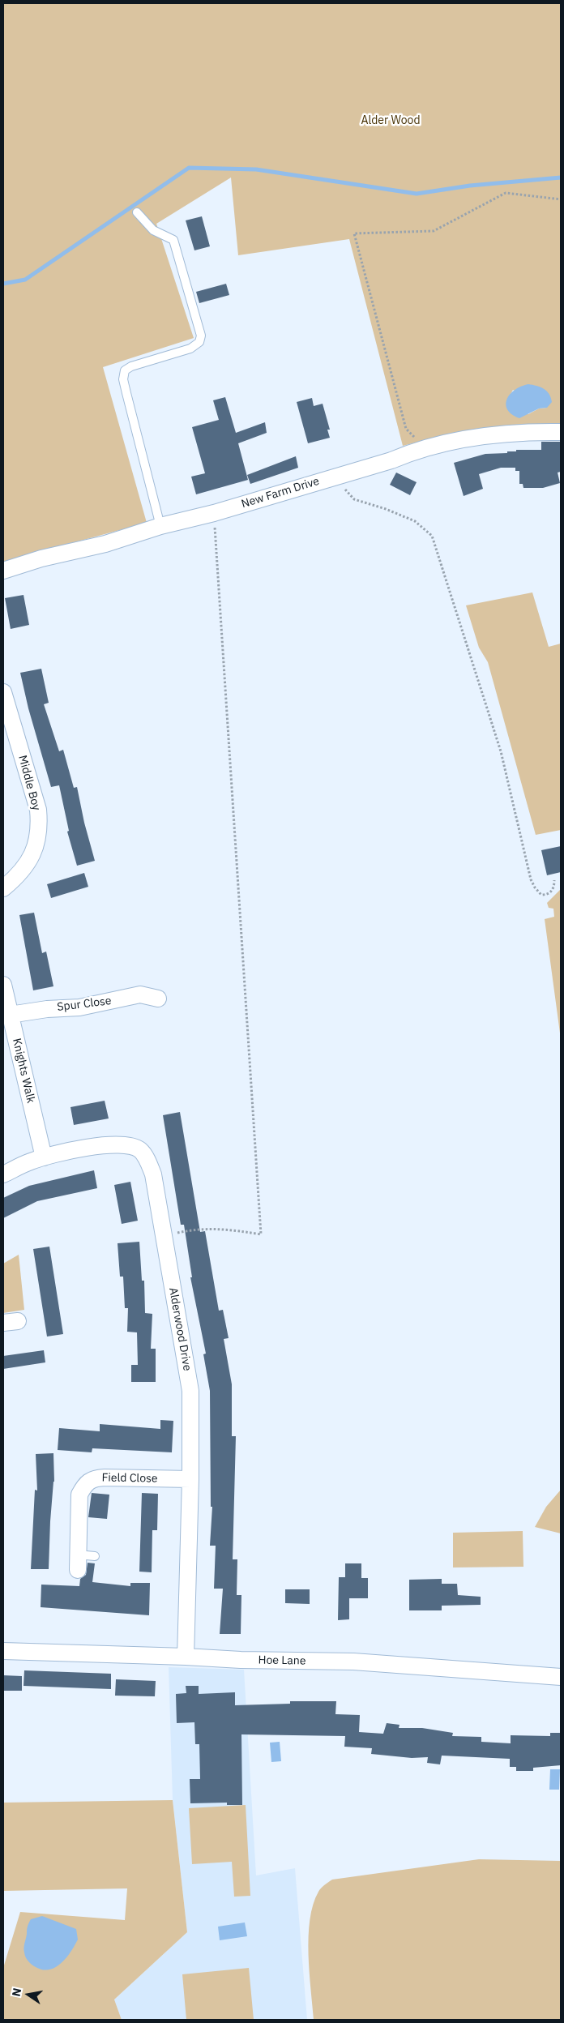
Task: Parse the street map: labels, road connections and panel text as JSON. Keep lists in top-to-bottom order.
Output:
{
  "streets": {
    "street": [
      "New Farm Drive",
      "Middle Boy",
      "Spur Close",
      "Knights Walk",
      "Alderwood Drive",
      "Field Close",
      "Hoe Lane"
    ]
  },
  "crossings": [
    ["Spur Close", "Knights Walk"],
    ["Knights Walk", "Alderwood Drive"],
    ["Alderwood Drive", "Field Close"],
    ["Alderwood Drive", "Hoe Lane"]
  ],
  "parks": ["Alder Wood"],
  "north": "left"
}
